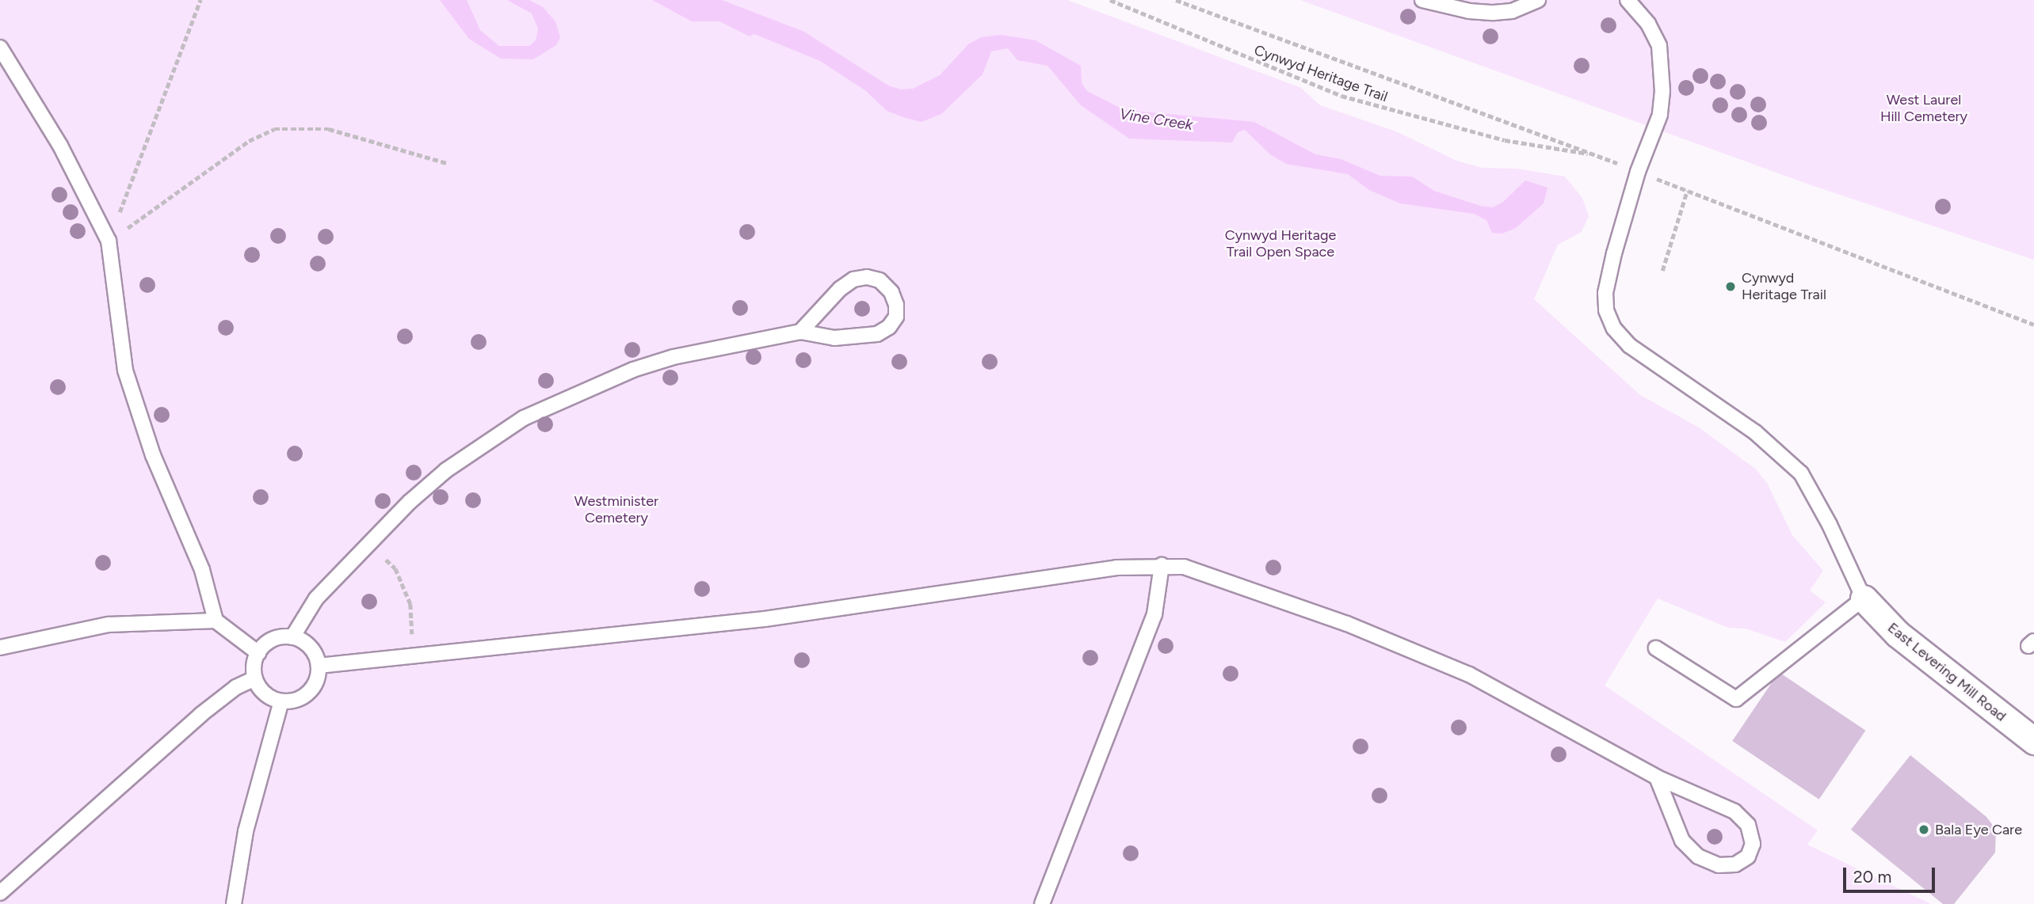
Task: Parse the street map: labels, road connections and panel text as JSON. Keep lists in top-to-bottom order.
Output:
{
  "streets": {
    "street": ["East Levering Mill Road"],
    "path": ["Cynwyd Heritage Trail"]
  },
  "water": ["Vine Creek"],
  "parks": ["West Laurel Hill Cemetery", "Cynwyd Heritage Trail Open Space", "Westminister Cemetery"],
  "places": ["Cynwyd Heritage Trail", "Bala Eye Care"],
  "scale_bar": "20 m"
}
